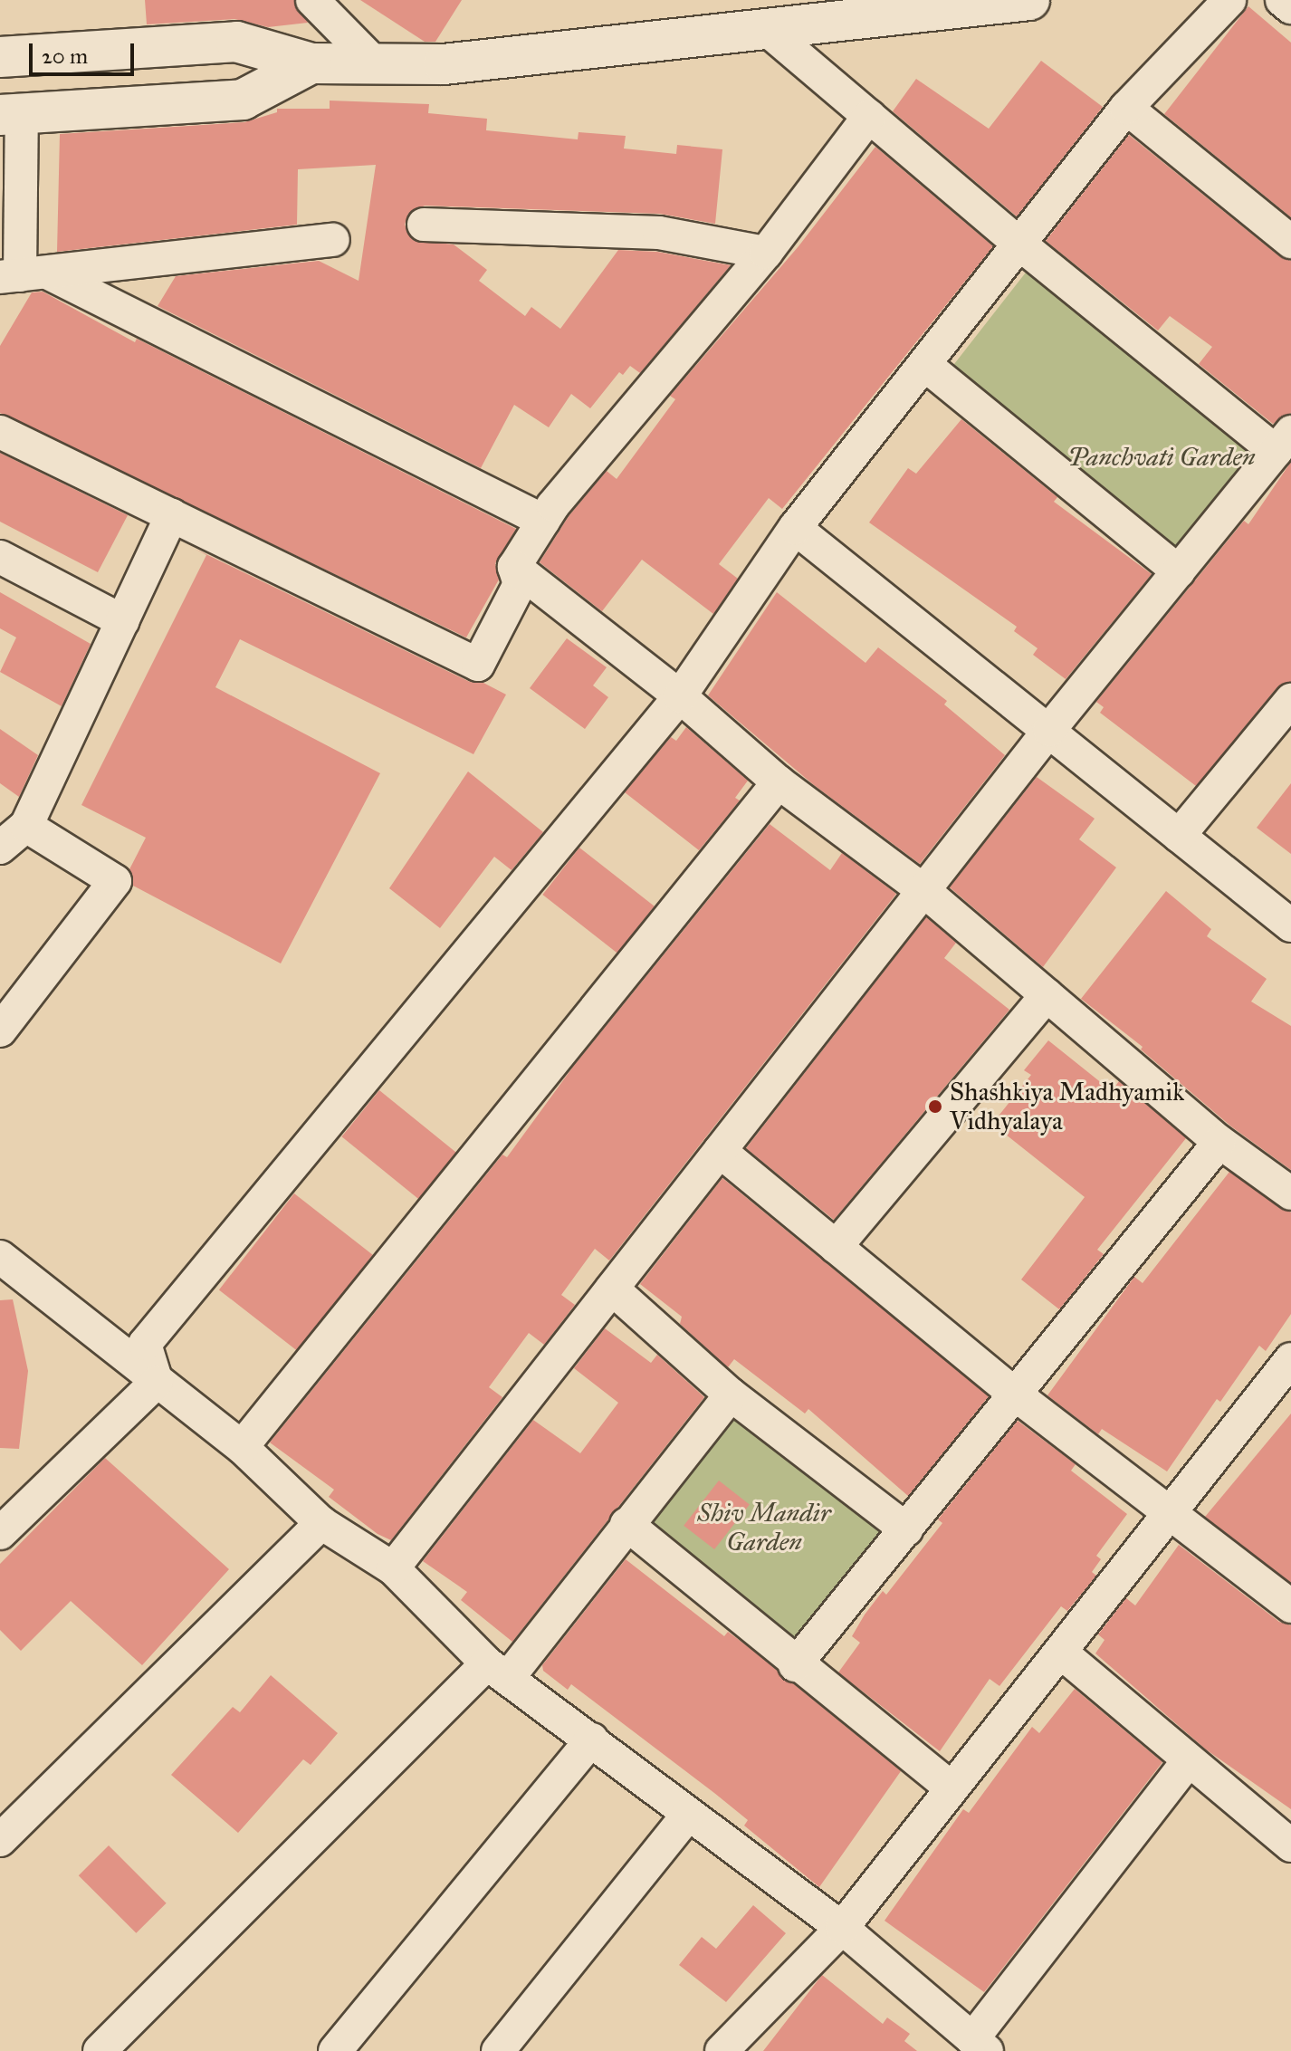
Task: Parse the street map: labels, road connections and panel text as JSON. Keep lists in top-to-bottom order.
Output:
{
  "parks": ["Panchvati Garden", "Shiv Mandir Garden"],
  "places": ["Shashkiya Madhyamik Vidhyalaya"],
  "scale_bar": "20 m"
}
